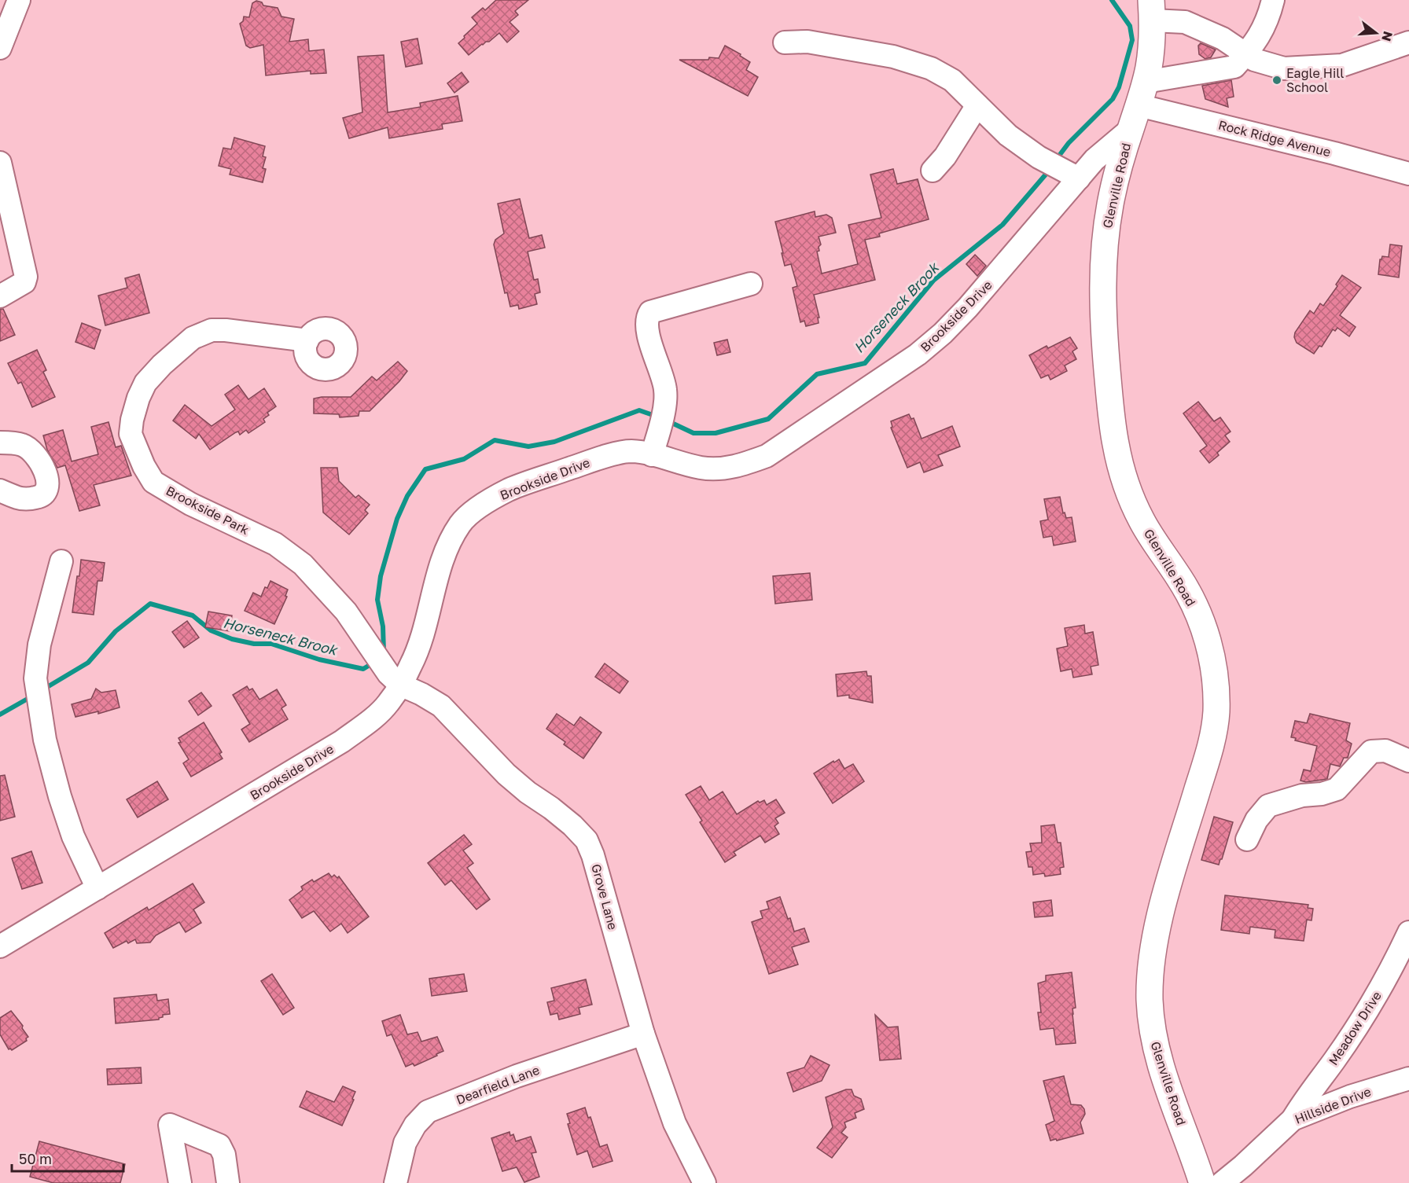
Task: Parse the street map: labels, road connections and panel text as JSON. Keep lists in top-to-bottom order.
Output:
{
  "streets": {
    "main road": ["Glenville Road"],
    "street": [
      "Rock Ridge Avenue",
      "Brookside Drive",
      "Brookside Park",
      "Grove Lane",
      "Meadow Drive",
      "Dearfield Lane",
      "Hillside Drive"
    ]
  },
  "crossings": [
    ["Rock Ridge Avenue", "Glenville Road"],
    ["Glenville Road", "Brookside Drive"],
    ["Brookside Drive", "Brookside Park"],
    ["Brookside Drive", "Grove Lane"],
    ["Brookside Park", "Grove Lane"],
    ["Grove Lane", "Dearfield Lane"],
    ["Meadow Drive", "Hillside Drive"]
  ],
  "water": ["Horseneck Brook"],
  "places": ["Eagle Hill School"],
  "scale_bar": "50 m",
  "north": "right"
}
